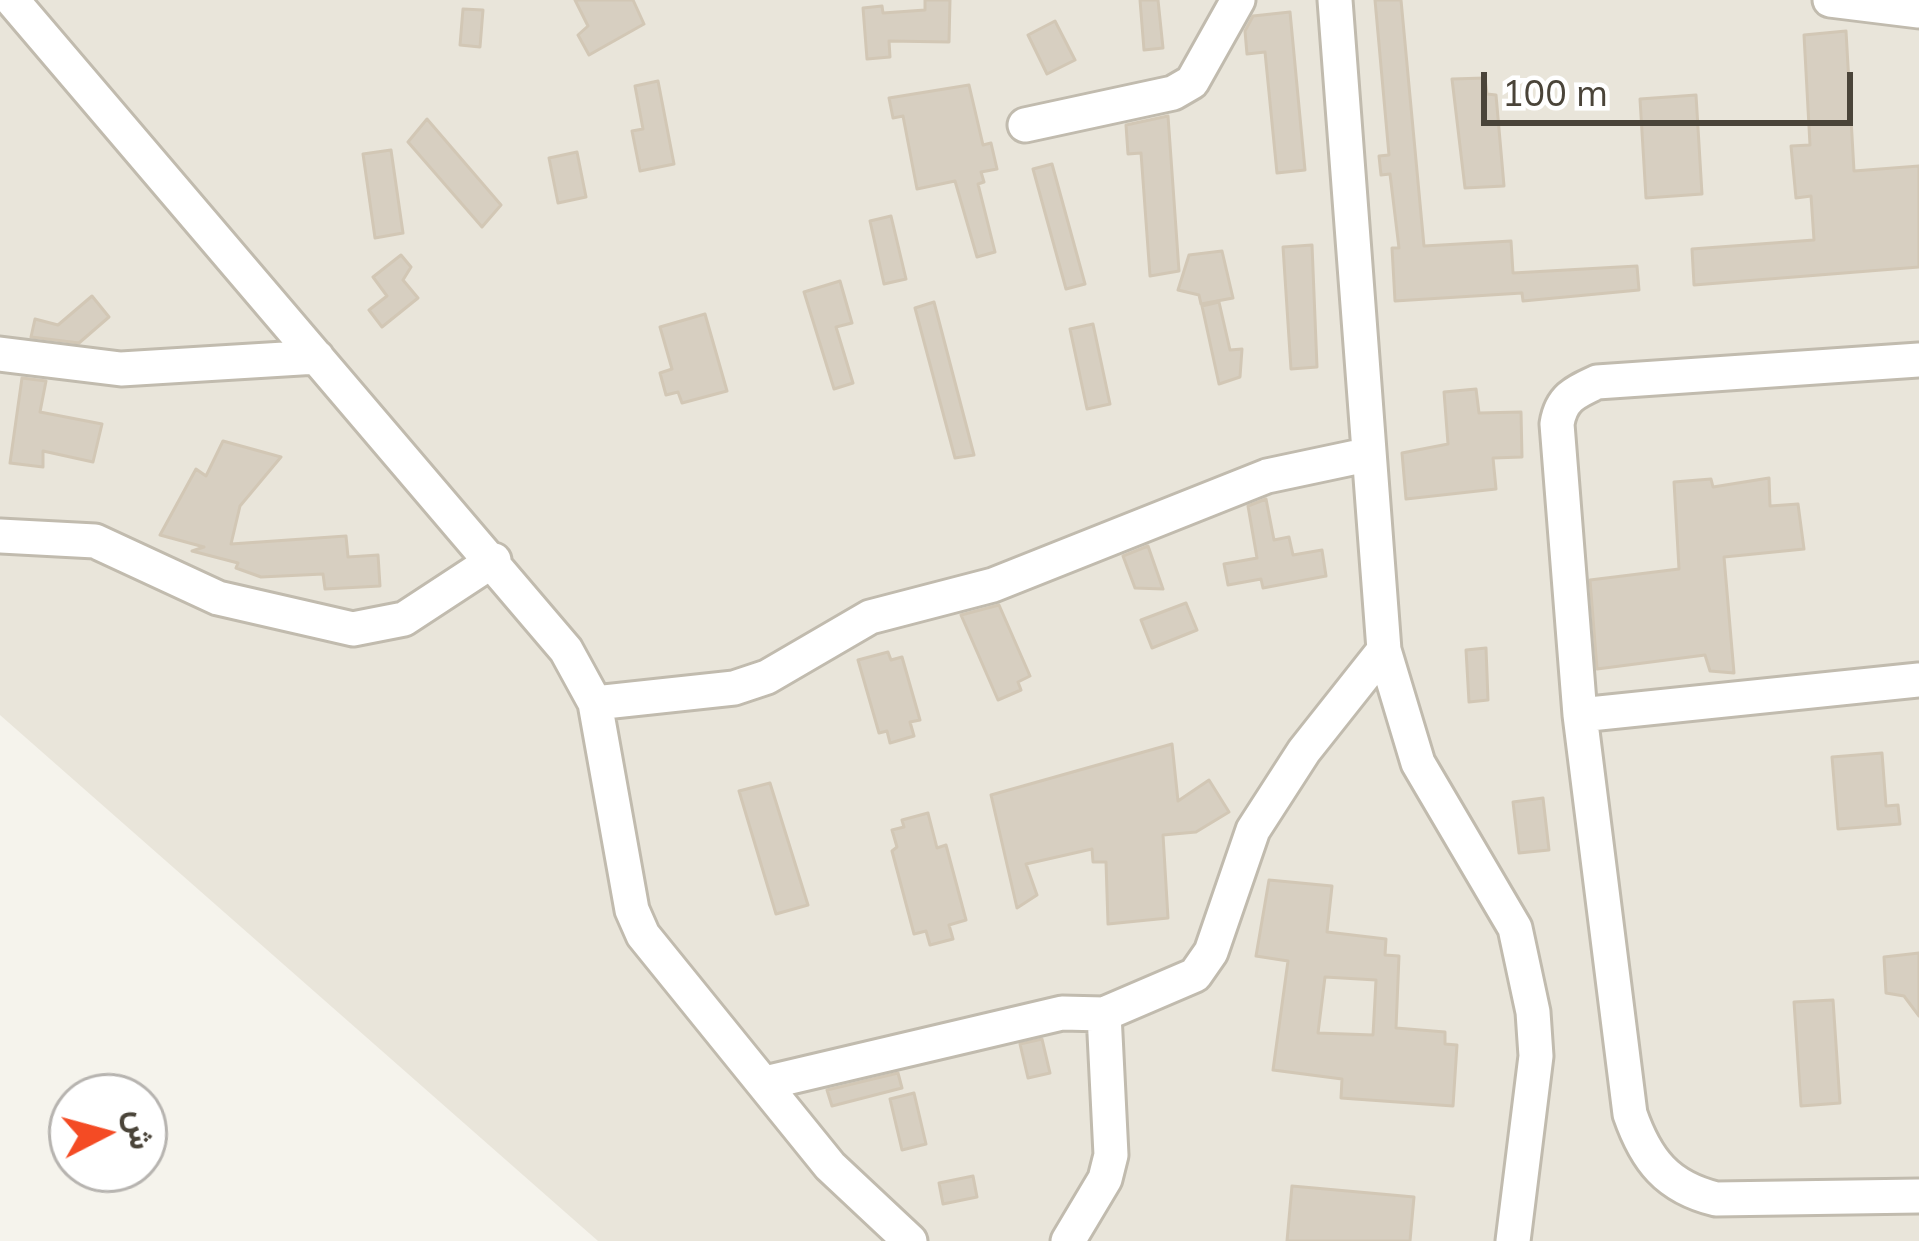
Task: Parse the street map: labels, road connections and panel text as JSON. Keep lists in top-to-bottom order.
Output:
{
  "scale_bar": "100 m",
  "north": "right"
}
